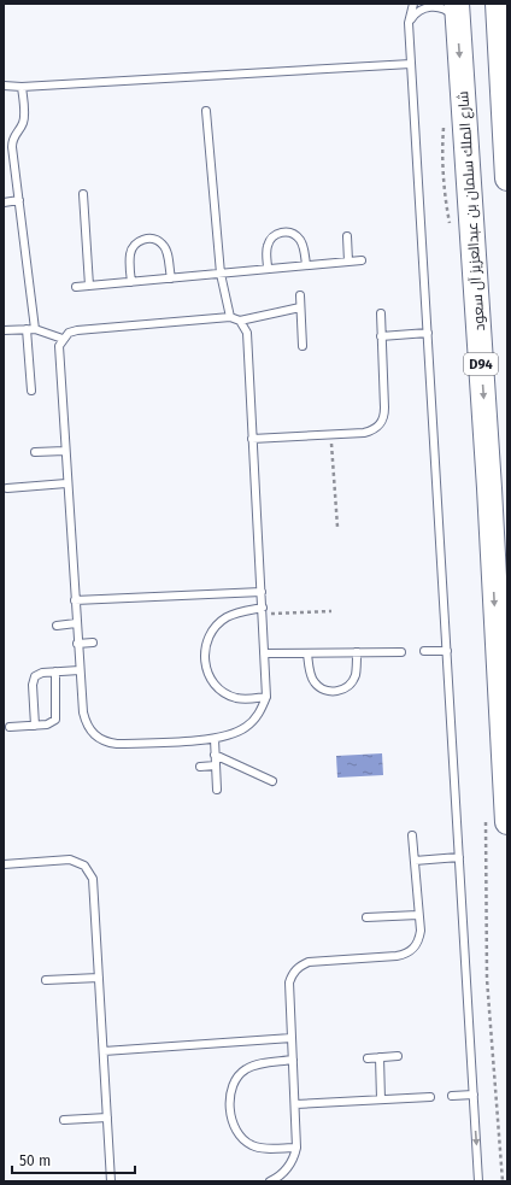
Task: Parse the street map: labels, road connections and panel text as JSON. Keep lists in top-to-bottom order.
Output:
{
  "streets": {
    "main road": ["شارع الملك سلمان بن عبدالعزيز آل سعود", "D94"]
  },
  "one_way": ["شارع الملك سلمان بن عبدالعزيز آل سعود"],
  "scale_bar": "50 m"
}
